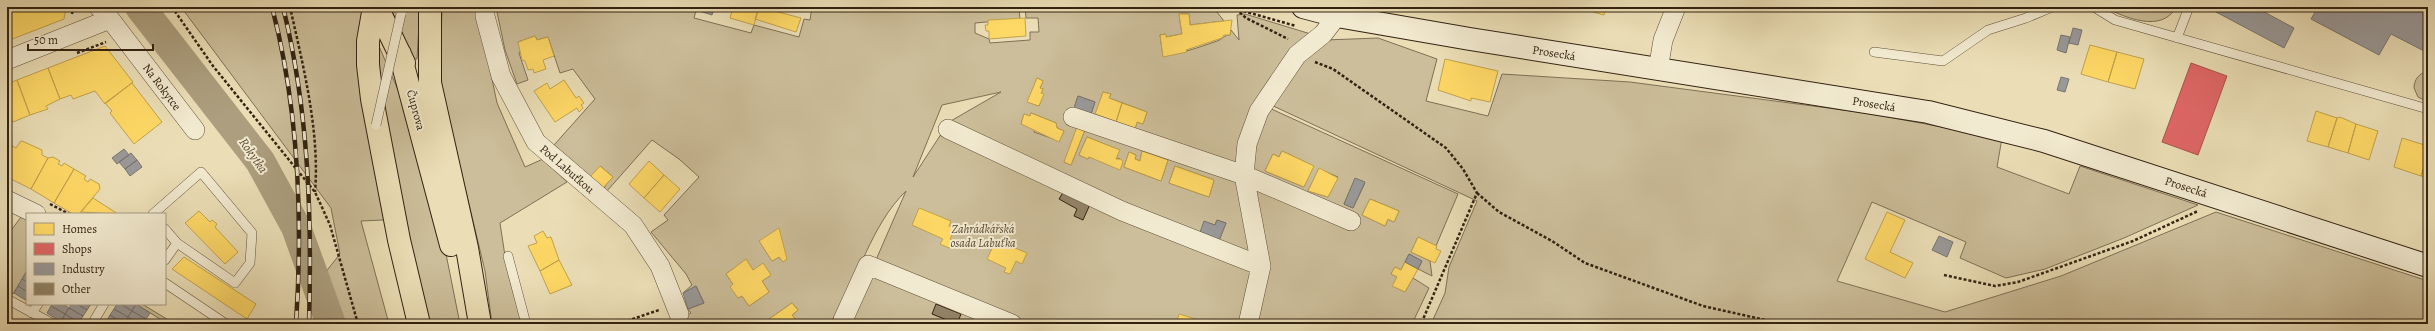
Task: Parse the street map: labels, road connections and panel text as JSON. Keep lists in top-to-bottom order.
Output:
{
  "streets": {
    "main road": ["Prosecká", "Čuprova"],
    "street": ["Na Rokytce", "Pod Labuťkou"]
  },
  "water": ["Rokytka"],
  "parks": ["Zahrádkářská osada Labuťka"],
  "legend": [
    "Homes",
    "Shops",
    "Industry",
    "Other"
  ],
  "scale_bar": "50 m"
}
